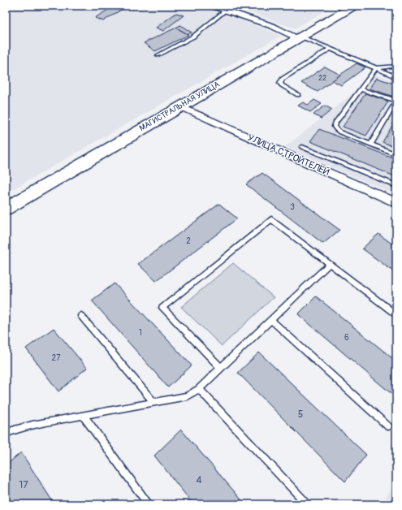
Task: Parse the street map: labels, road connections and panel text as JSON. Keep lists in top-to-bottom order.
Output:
{
  "streets": {
    "main road": ["МАГИСТРАЛЬНАЯ УЛИЦА"],
    "street": ["УЛИЦА СТРОИТЕЛЕЙ"]
  },
  "crossings": [
    ["МАГИСТРАЛЬНАЯ УЛИЦА", "УЛИЦА СТРОИТЕЛЕЙ"]
  ],
  "house_numbers": [
    "22",
    "3",
    "2",
    "1",
    "6",
    "27",
    "5",
    "4",
    "17"
  ]
}
